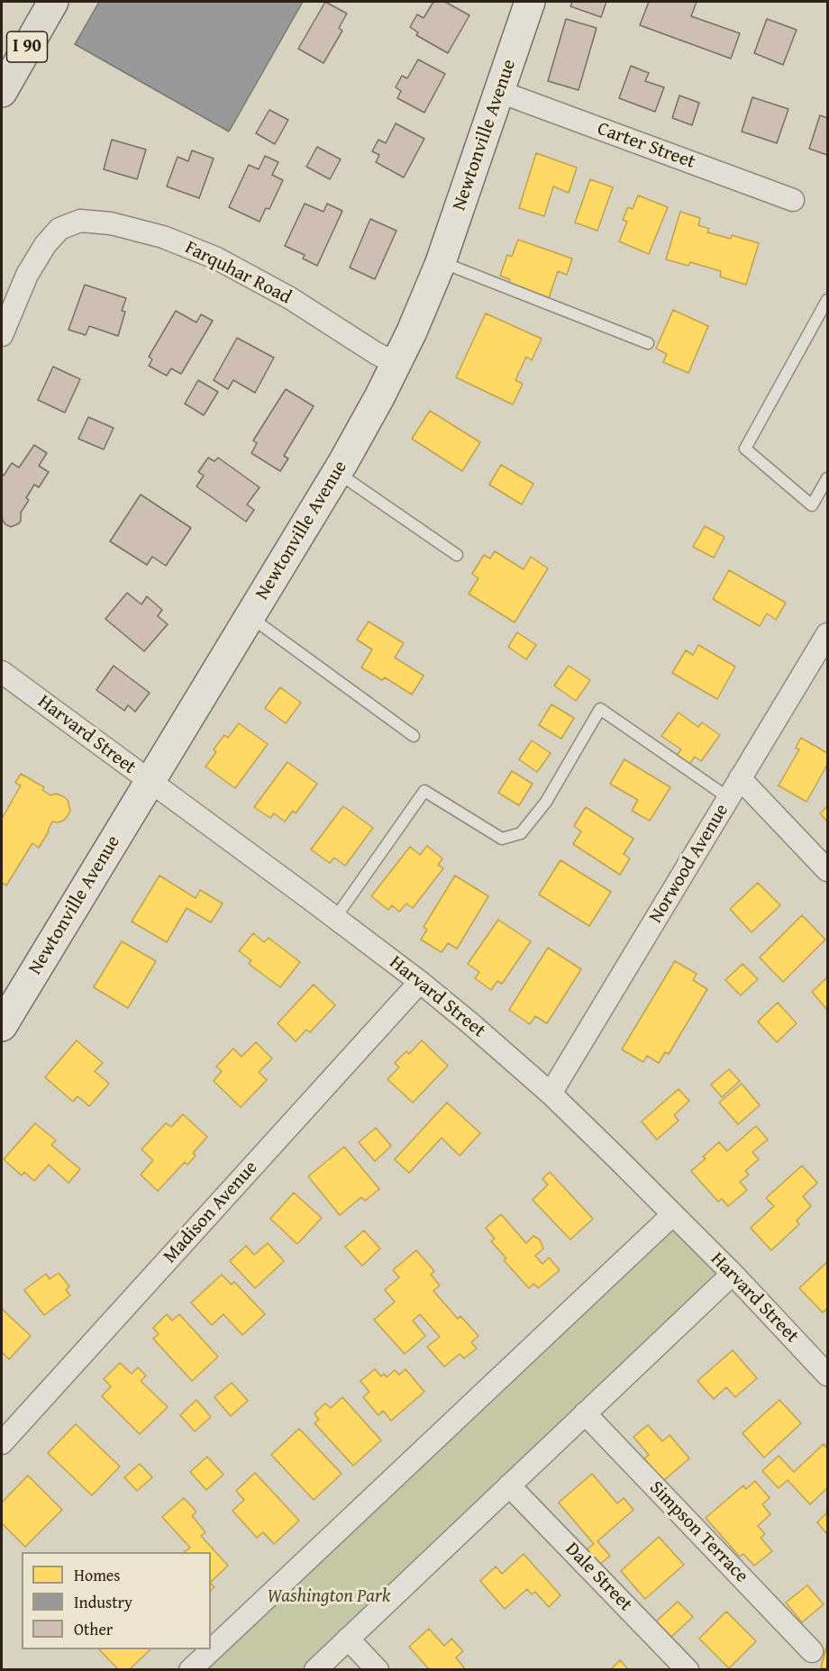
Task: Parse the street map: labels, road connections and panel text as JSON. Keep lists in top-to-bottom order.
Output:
{
  "streets": {
    "highway": ["I 90"],
    "main road": ["Newtonville Avenue"],
    "street": [
      "Carter Street",
      "Farquhar Road",
      "Harvard Street",
      "Norwood Avenue",
      "Madison Avenue",
      "Simpson Terrace",
      "Dale Street"
    ]
  },
  "crossings": [
    ["Newtonville Avenue", "Carter Street"],
    ["Newtonville Avenue", "Farquhar Road"],
    ["Newtonville Avenue", "Harvard Street"],
    ["Harvard Street", "Norwood Avenue"],
    ["Harvard Street", "Madison Avenue"]
  ],
  "parks": ["Washington Park"],
  "legend": ["Homes", "Industry", "Other"]
}
